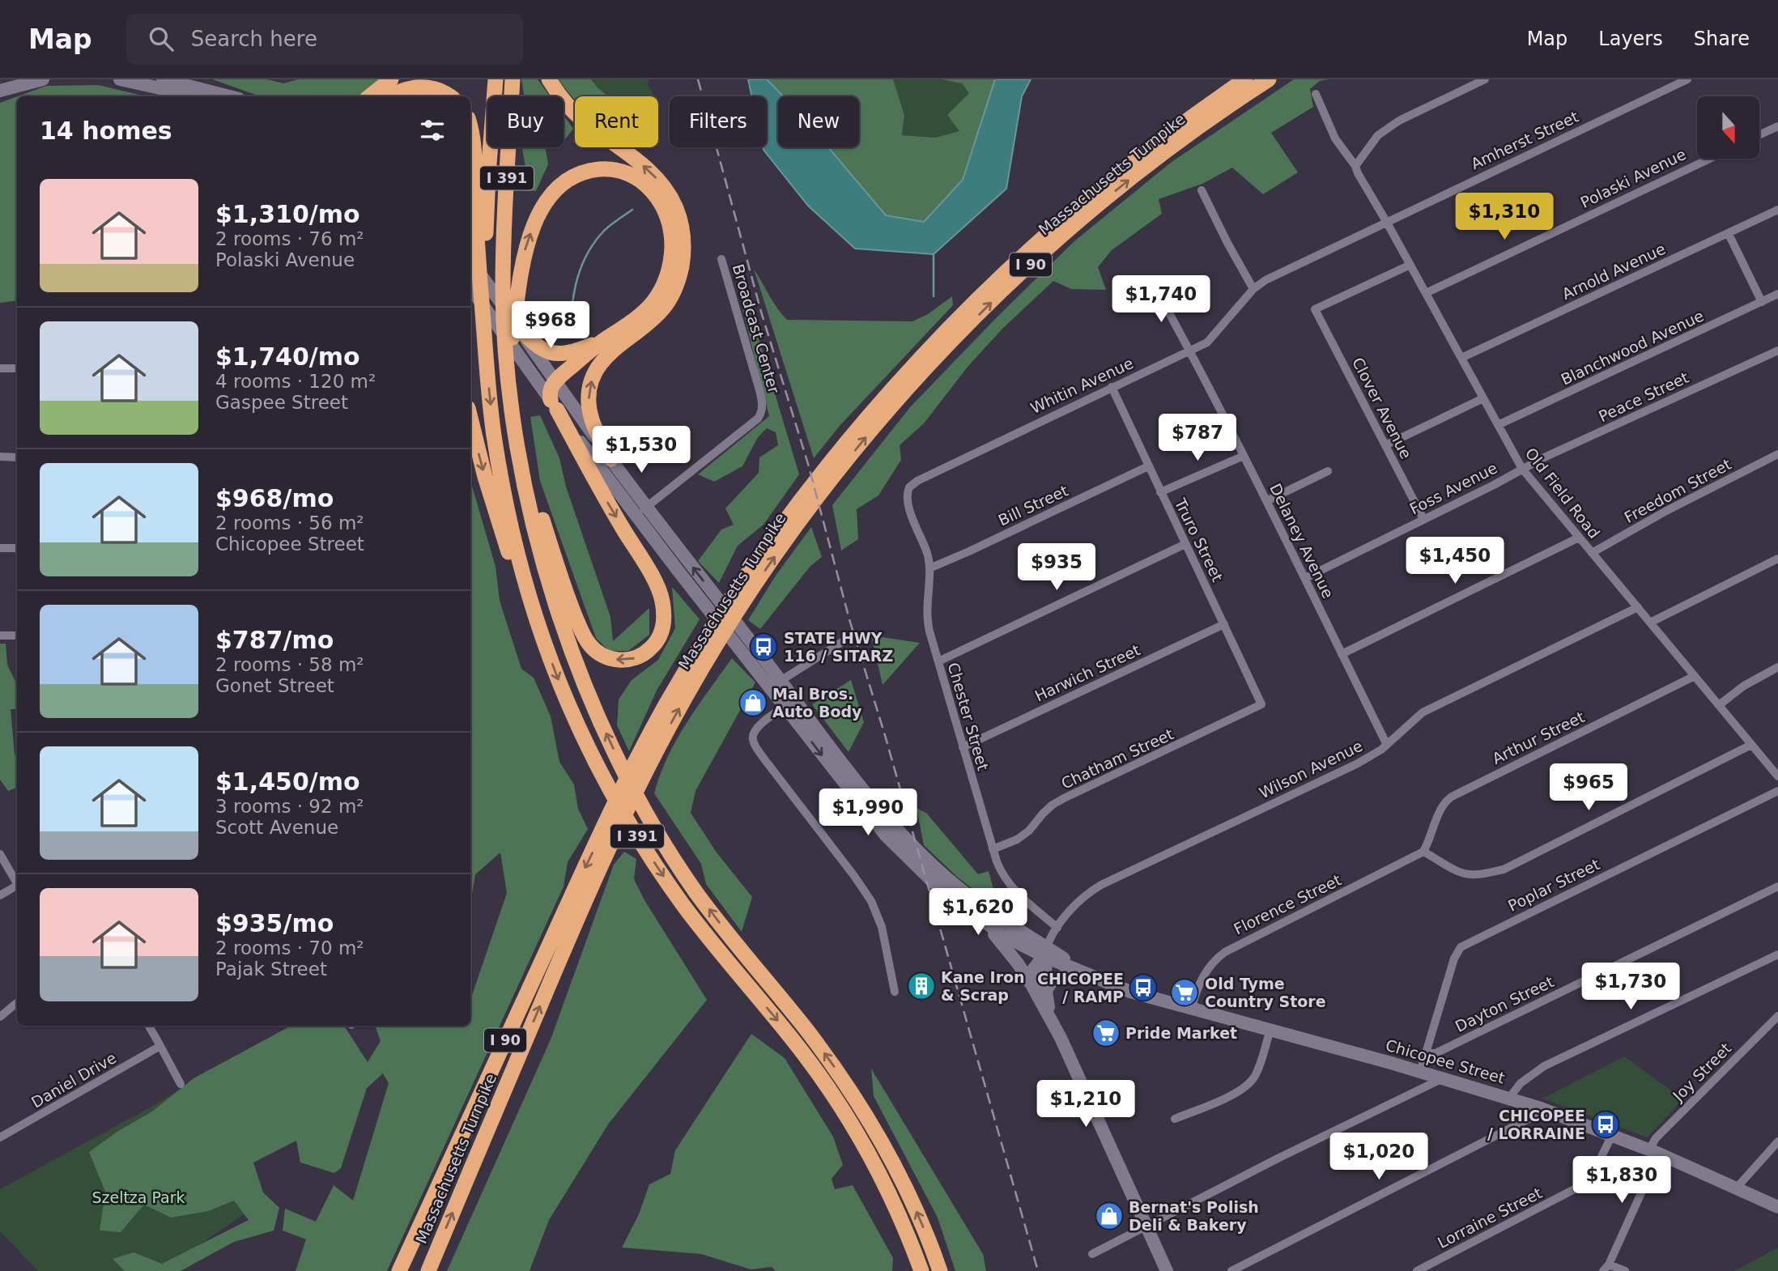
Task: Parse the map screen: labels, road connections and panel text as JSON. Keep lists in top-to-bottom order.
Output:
{
  "streets": {
    "highway": ["Massachusetts Turnpike", "I 391", "I 90"],
    "main road": ["Chicopee Street"],
    "street": [
      "Amherst Street",
      "Polaski Avenue",
      "Arnold Avenue",
      "Broadcast Center",
      "Blanchwood Avenue",
      "Whitin Avenue",
      "Peace Street",
      "Clover Avenue",
      "Foss Avenue",
      "Freedom Street",
      "Old Field Road",
      "Bill Street",
      "Truro Street",
      "Delaney Avenue",
      "Harwich Street",
      "Chester Street",
      "Arthur Street",
      "Chatham Street",
      "Wilson Avenue",
      "Poplar Street",
      "Florence Street",
      "Dayton Street",
      "Joy Street",
      "Daniel Drive",
      "Lorraine Street"
    ]
  },
  "crossings": [
    ["Amherst Street", "Whitin Avenue"],
    ["Amherst Street", "Old Field Road"],
    ["Polaski Avenue", "Old Field Road"],
    ["Arnold Avenue", "Old Field Road"],
    ["Broadcast Center", "Chicopee Street"],
    ["Blanchwood Avenue", "Old Field Road"],
    ["Whitin Avenue", "Truro Street"],
    ["Whitin Avenue", "Delaney Avenue"],
    ["Whitin Avenue", "Chester Street"],
    ["Peace Street", "Foss Avenue"],
    ["Peace Street", "Old Field Road"],
    ["Clover Avenue", "Foss Avenue"],
    ["Clover Avenue", "Old Field Road"],
    ["Foss Avenue", "Old Field Road"],
    ["Foss Avenue", "Delaney Avenue"],
    ["Freedom Street", "Old Field Road"],
    ["Old Field Road", "Arthur Street"],
    ["Old Field Road", "Wilson Avenue"],
    ["Bill Street", "Truro Street"],
    ["Bill Street", "Chester Street"],
    ["Truro Street", "Harwich Street"],
    ["Truro Street", "Chatham Street"],
    ["Delaney Avenue", "Wilson Avenue"],
    ["Harwich Street", "Chester Street"],
    ["Chester Street", "Chatham Street"],
    ["Chester Street", "Wilson Avenue"],
    ["Arthur Street", "Florence Street"],
    ["Wilson Avenue", "Chicopee Street"],
    ["Poplar Street", "Dayton Street"],
    ["Poplar Street", "Chicopee Street"],
    ["Florence Street", "Chicopee Street"],
    ["Chicopee Street", "Joy Street"],
    ["Chicopee Street", "Lorraine Street"]
  ],
  "parks": ["Szeltza Park"],
  "places": {
    "bus stop": ["STATE HWY 116 / SITARZ", "CHICOPEE / RAMP", "CHICOPEE / LORRAINE"],
    "shop": ["Mal Bros. Auto Body", "Bernat's Polish Deli & Bakery"],
    "building": ["Kane Iron & Scrap"],
    "supermarket": ["Old Tyme Country Store", "Pride Market"]
  },
  "north": "bottom",
  "page": {
    "header": "Map",
    "search": "Search here",
    "nav": ["Map", "Layers", "Share"],
    "chip": [
      "Buy",
      "Rent",
      "Filters",
      "New"
    ],
    "heading": "14 homes",
    "list": [
      {
        "name": "$1,310/mo",
        "note": "2 rooms · 76 m² · Polaski Avenue"
      },
      {
        "name": "$1,740/mo",
        "note": "4 rooms · 120 m² · Gaspee Street"
      },
      {
        "name": "$968/mo",
        "note": "2 rooms · 56 m² · Chicopee Street"
      },
      {
        "name": "$787/mo",
        "note": "2 rooms · 58 m² · Gonet Street"
      },
      {
        "name": "$1,450/mo",
        "note": "3 rooms · 92 m² · Scott Avenue"
      },
      {
        "name": "$935/mo",
        "note": "2 rooms · 70 m² · Pajak Street"
      }
    ],
    "price": [
      "$1,310",
      "$1,740",
      "$968",
      "$787",
      "$1,530",
      "$1,450",
      "$935",
      "$965",
      "$1,990",
      "$1,620",
      "$1,730",
      "$1,210",
      "$1,020",
      "$1,830"
    ]
  }
}
